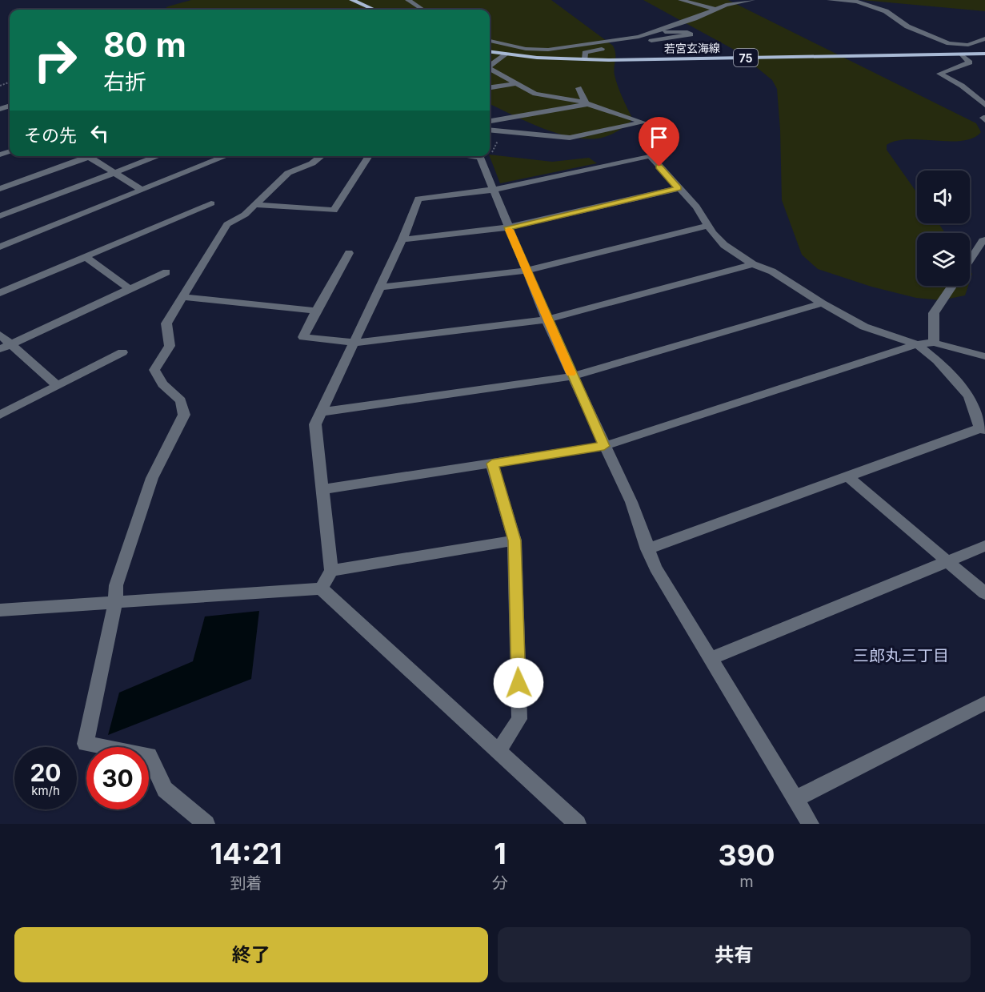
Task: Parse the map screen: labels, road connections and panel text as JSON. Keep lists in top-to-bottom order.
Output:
{
  "streets": {
    "main road": ["若宮玄海線", "75"]
  },
  "districts": ["三郎丸三丁目"],
  "page": {
    "turn": ["80 m", "右折"],
    "then": "その先",
    "speed": "20 km/h",
    "limit": "30",
    "eta": [
      "14:21",
      "到着",
      "1",
      "分",
      "390",
      "m"
    ],
    "buttons": ["終了", "共有"]
  }
}
